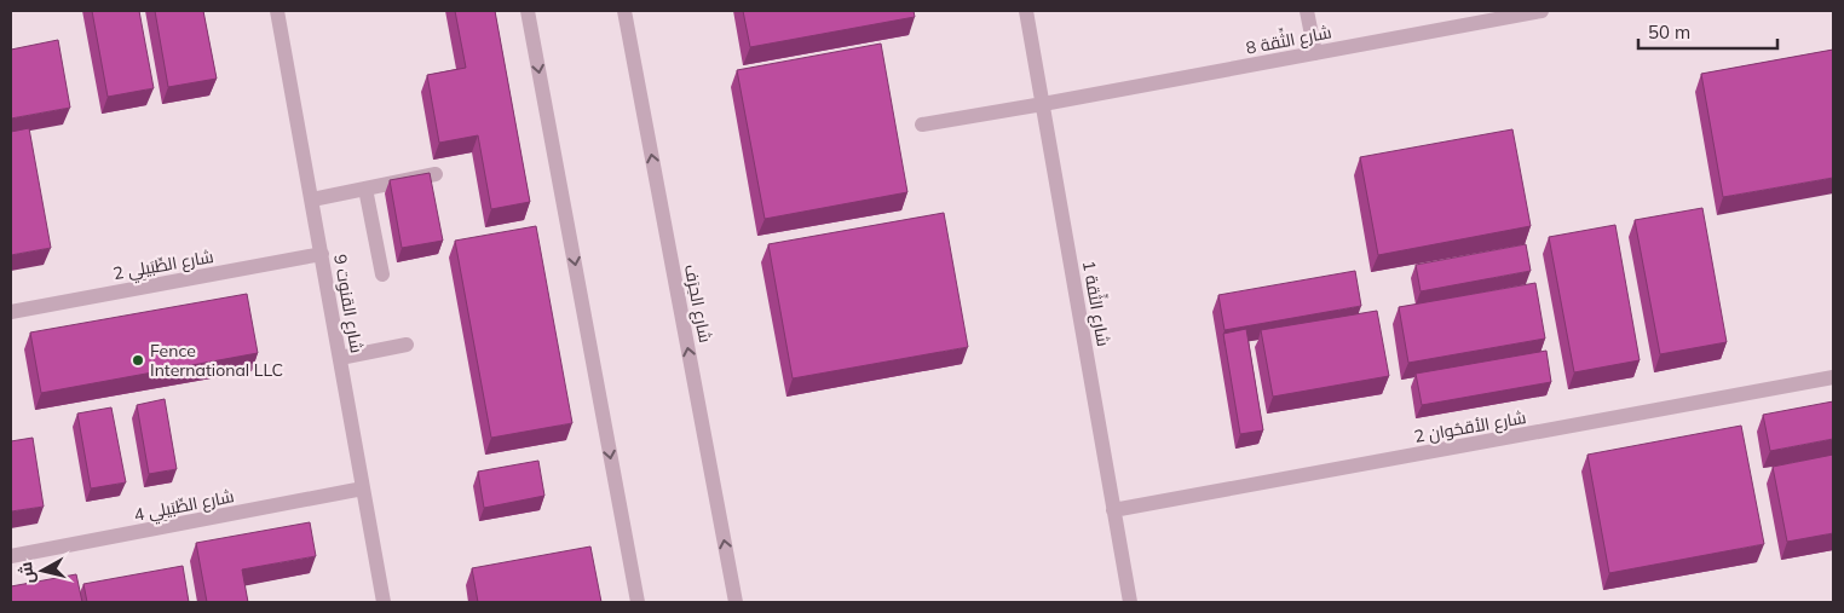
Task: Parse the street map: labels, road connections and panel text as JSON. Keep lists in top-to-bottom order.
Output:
{
  "streets": {
    "street": [
      "شارع الثِّقة 8",
      "شارع الطِّبَيلِي 2",
      "شارع القنوت 9",
      "شارع الحِرَف",
      "شارع الثِّقة 1",
      "شارع الأقحُوان 2",
      "شارع الطِّبَيلِي 4"
    ]
  },
  "crossings": [
    ["شارع الثِّقة 8", "شارع الثِّقة 1"],
    ["شارع الطِّبَيلِي 2", "شارع القنوت 9"],
    ["شارع القنوت 9", "شارع الطِّبَيلِي 4"],
    ["شارع الثِّقة 1", "شارع الأقحُوان 2"]
  ],
  "places": ["Fence International LLC"],
  "scale_bar": "50 m",
  "north": "left"
}
